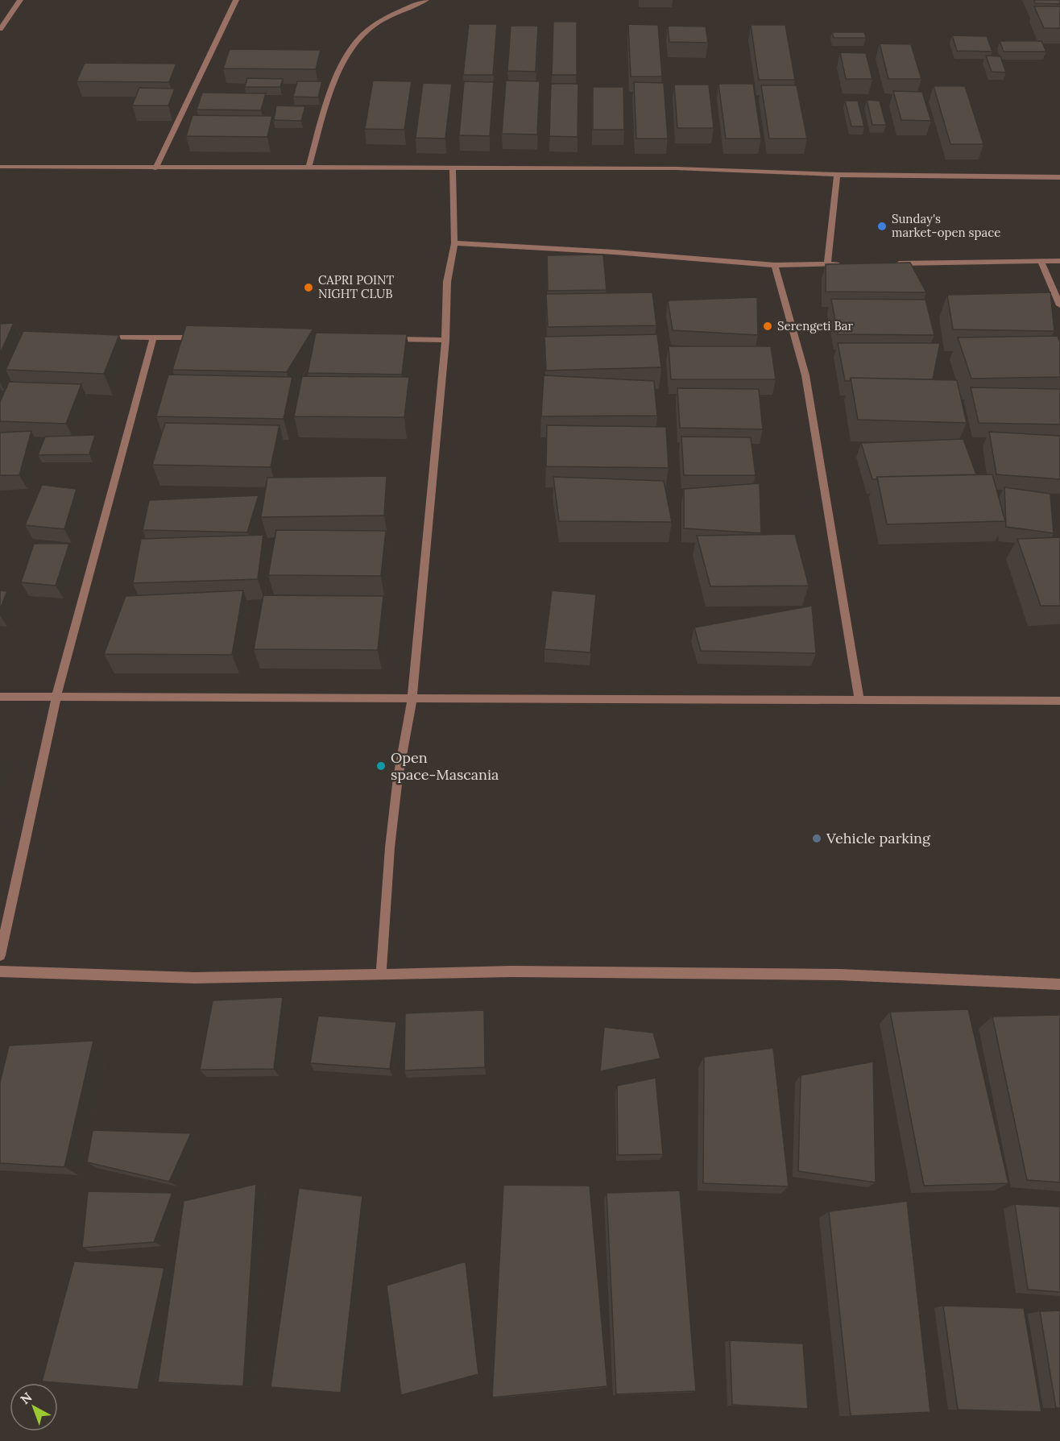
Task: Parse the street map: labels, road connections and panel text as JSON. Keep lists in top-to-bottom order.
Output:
{
  "places": [
    "Sunday's market-open space",
    "CAPRI POINT NIGHT CLUB",
    "Serengeti Bar",
    "Open space-Mascania",
    "Vehicle parking"
  ],
  "north": "top left"
}
